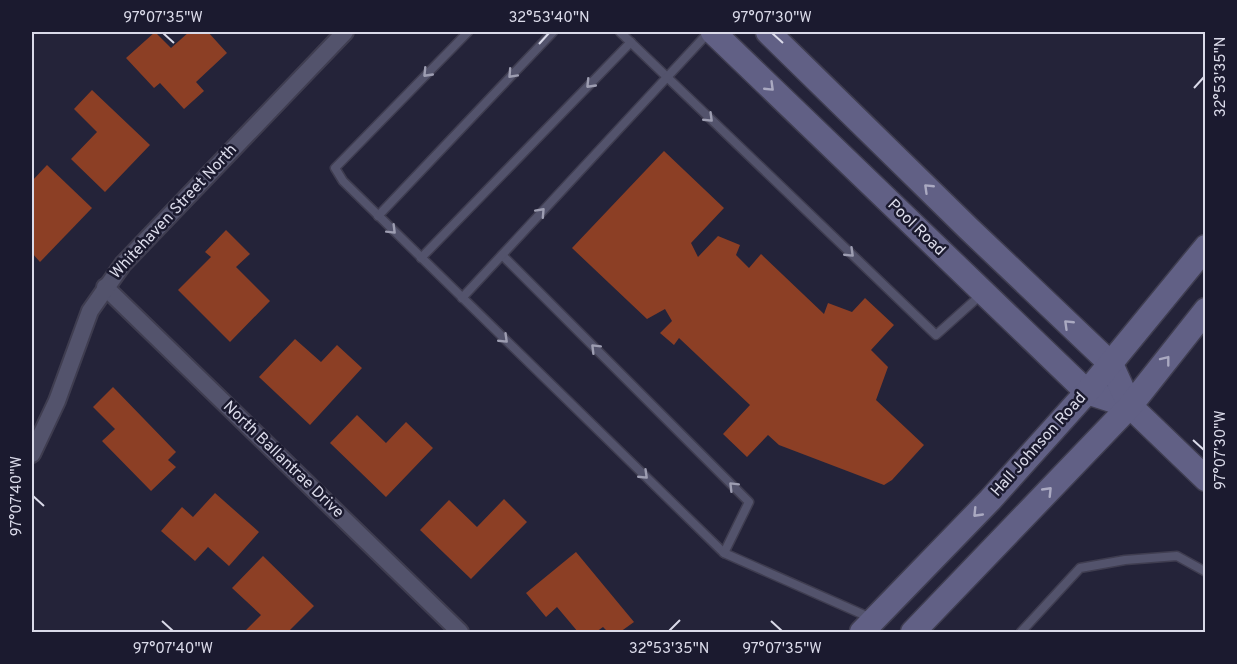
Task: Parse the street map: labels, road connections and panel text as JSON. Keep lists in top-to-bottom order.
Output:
{
  "streets": {
    "main road": ["Pool Road", "Hall Johnson Road"],
    "street": ["Whitehaven Street North", "North Ballantrae Drive"]
  },
  "crossings": [
    ["Whitehaven Street North", "North Ballantrae Drive"],
    ["Pool Road", "Hall Johnson Road"]
  ],
  "coordinates": [
    "97°07'35\"W",
    "32°53'40\"N",
    "97°07'30\"W",
    "32°53'35\"N",
    "97°07'40\"W"
  ]
}
